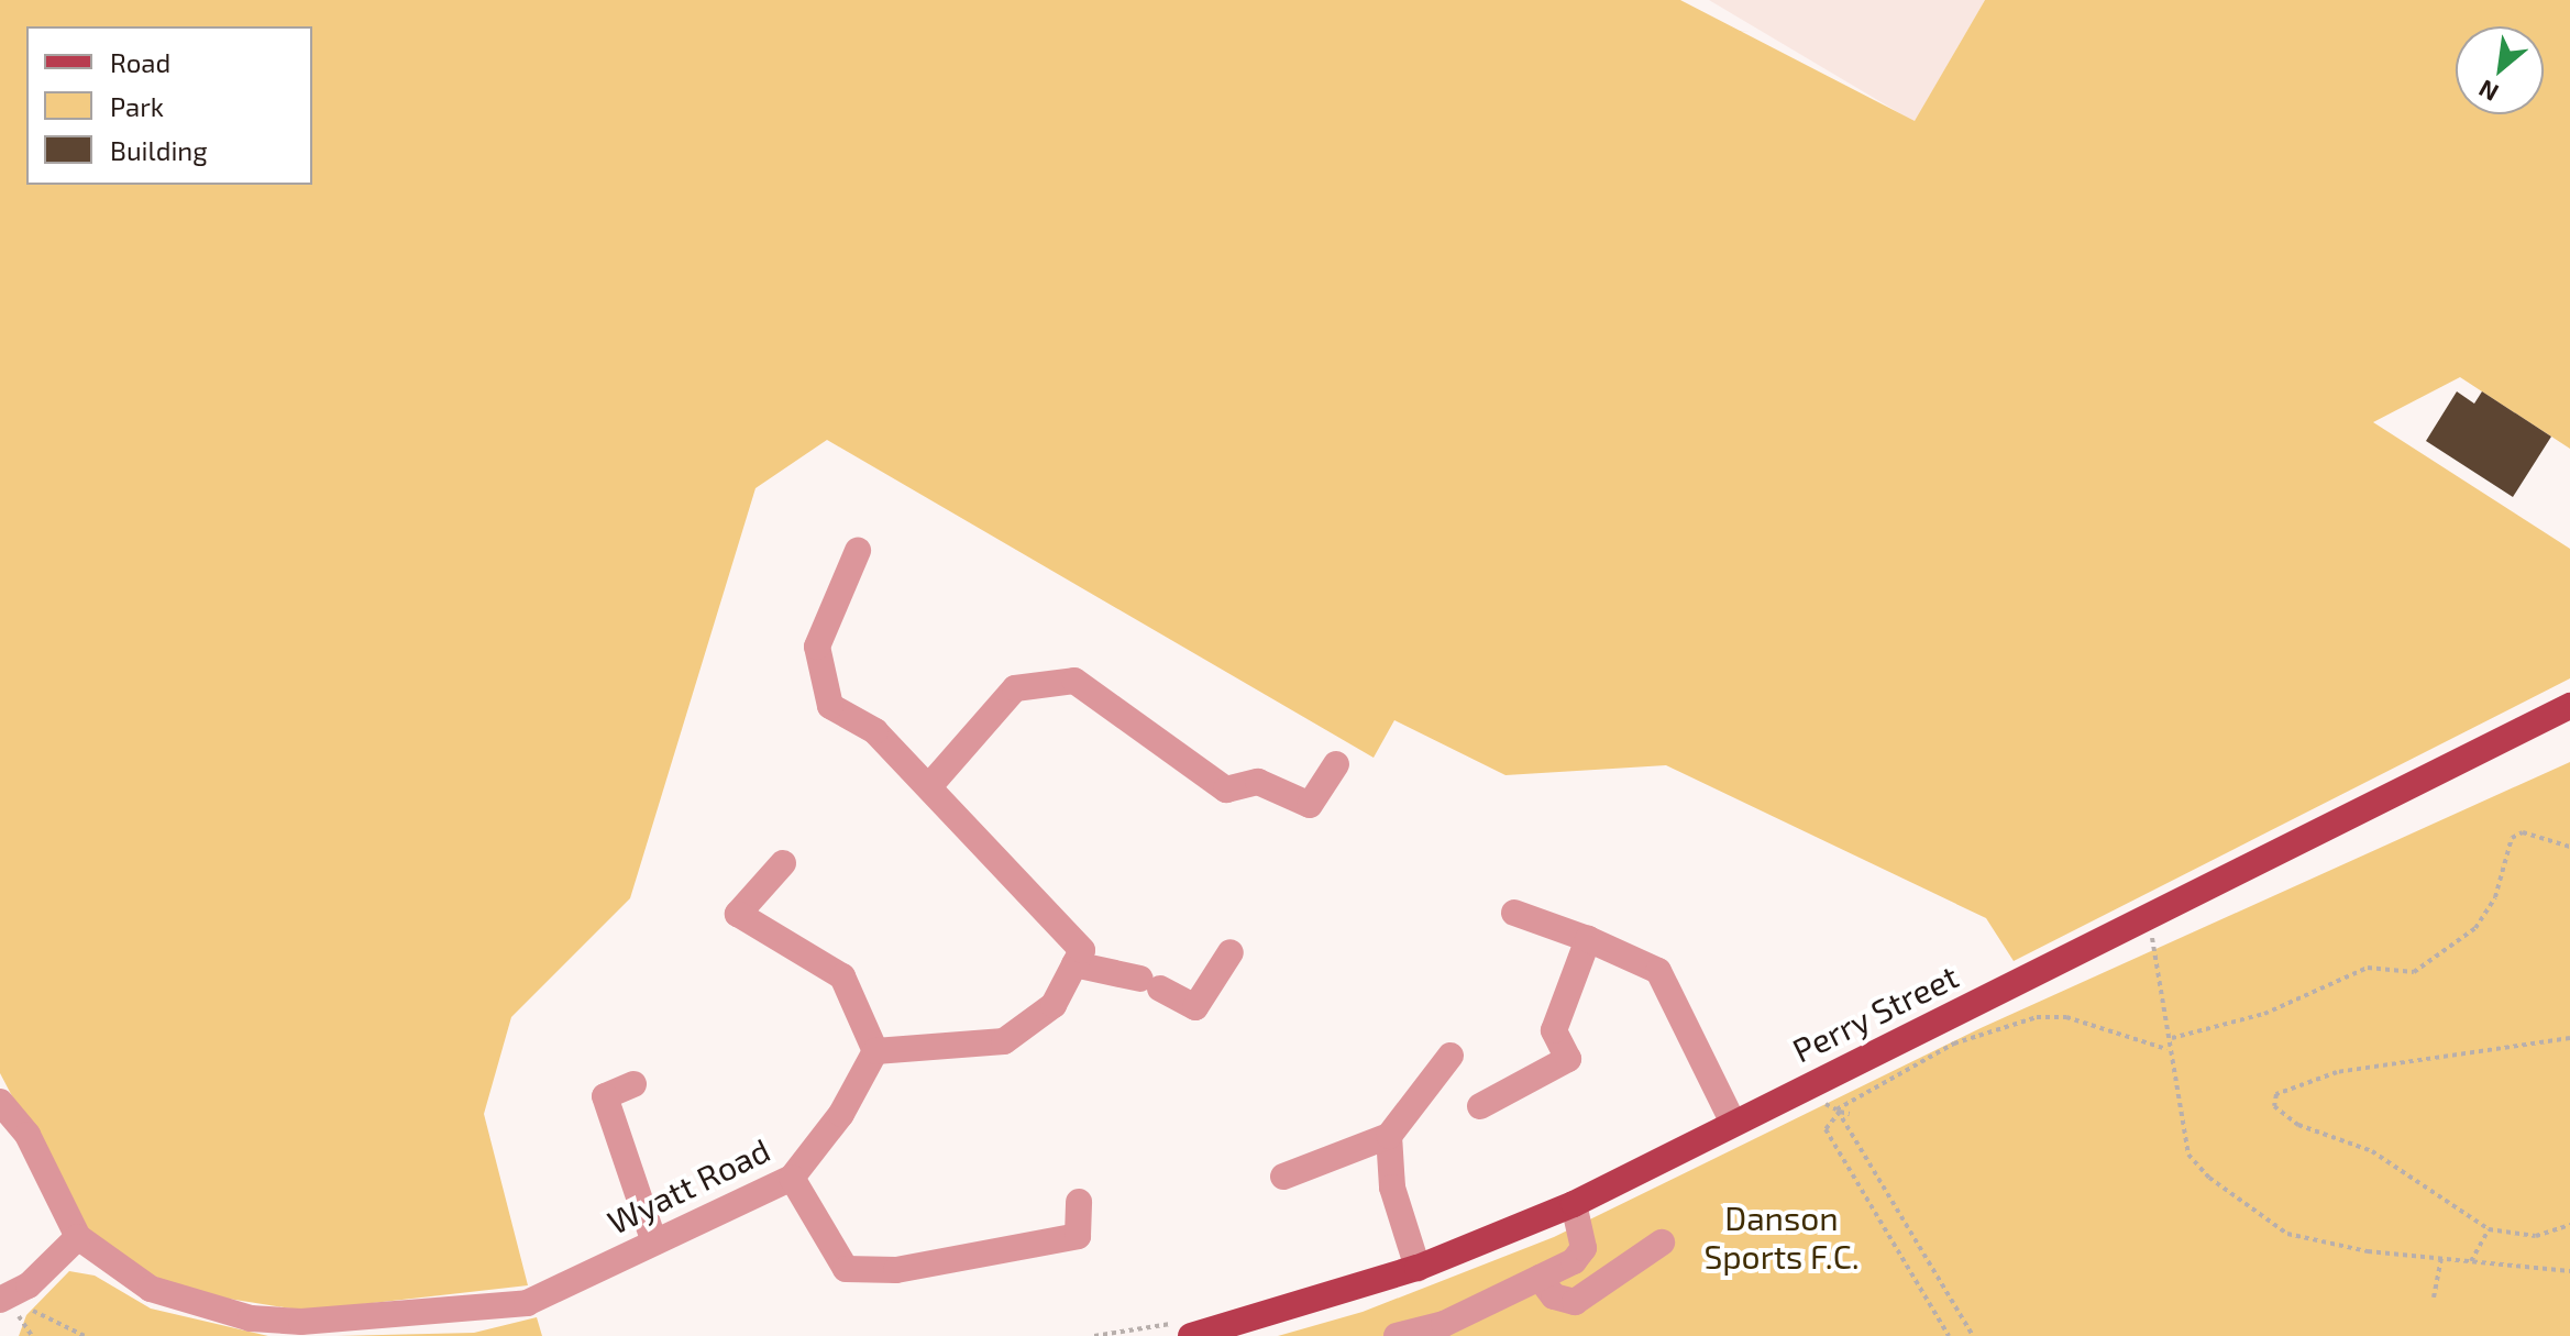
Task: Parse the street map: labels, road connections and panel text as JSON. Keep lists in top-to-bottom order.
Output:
{
  "streets": {
    "main road": ["Perry Street"],
    "street": ["Wyatt Road"]
  },
  "parks": ["Danson Sports F.C."],
  "legend": ["Road", "Park", "Building"],
  "north": "bottom left"
}
